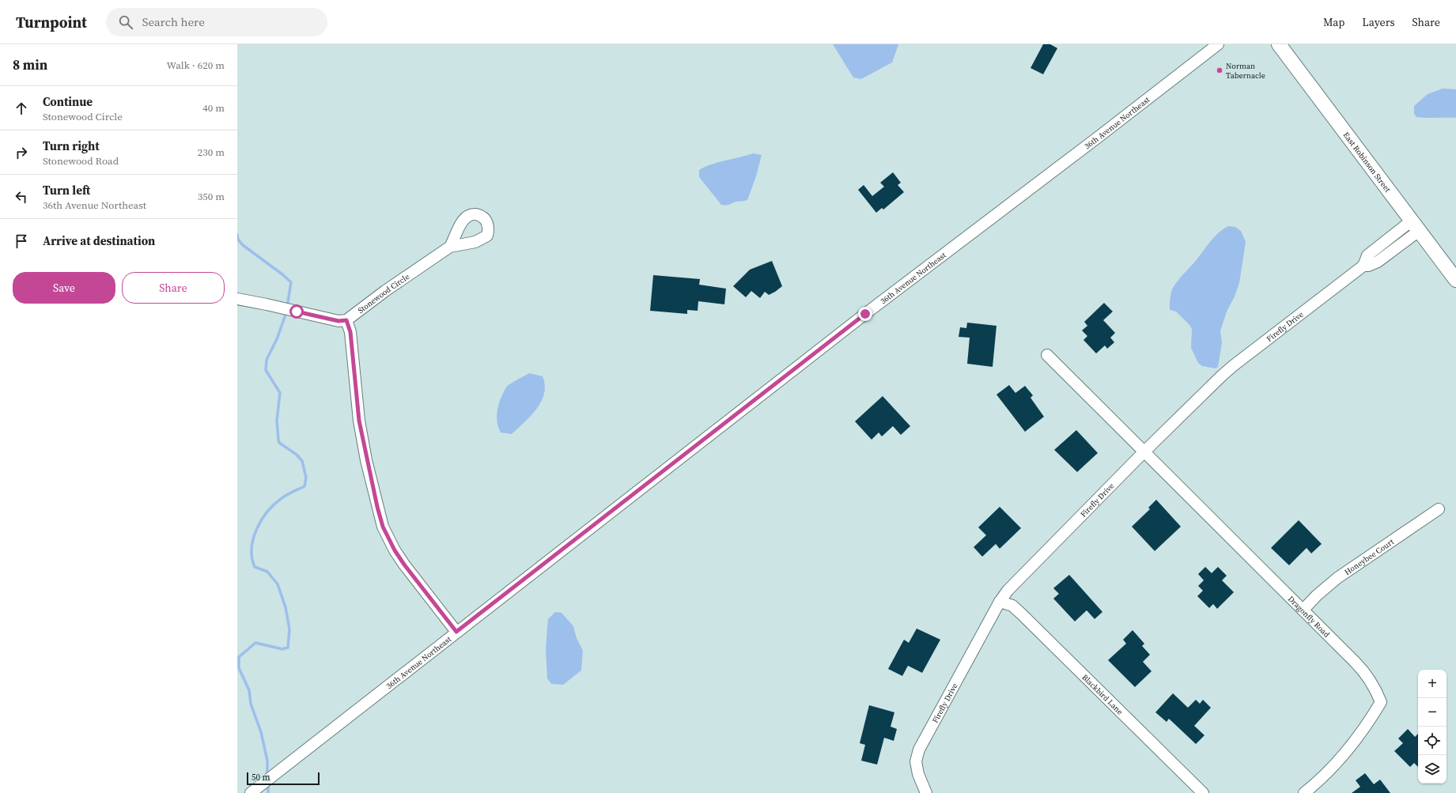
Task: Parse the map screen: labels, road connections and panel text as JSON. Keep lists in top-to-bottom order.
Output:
{
  "streets": {
    "street": [
      "36th Avenue Northeast",
      "East Robinson Street",
      "Stonewood Circle",
      "Firefly Drive",
      "Honeybee Court",
      "Dragonfly Road",
      "Blackbird Lane"
    ]
  },
  "crossings": [
    ["East Robinson Street", "Firefly Drive"],
    ["Firefly Drive", "Dragonfly Road"],
    ["Firefly Drive", "Blackbird Lane"],
    ["Honeybee Court", "Dragonfly Road"]
  ],
  "places": ["Norman Tabernacle"],
  "scale_bar": "50 m",
  "page": {
    "header": "Turnpoint",
    "search": "Search here",
    "nav": ["Map", "Layers", "Share"],
    "heading": ["8 min", "Walk · 620 m"],
    "list": [
      ["Continue", "Stonewood Circle", "40 m"],
      ["Turn right", "Stonewood Road", "230 m"],
      ["Turn left", "36th Avenue Northeast", "350 m"],
      "Arrive at destination"
    ],
    "buttons": ["Save", "Share"],
    "map_buttons": ["+", "−"],
    "scale": "50 m"
  }
}
